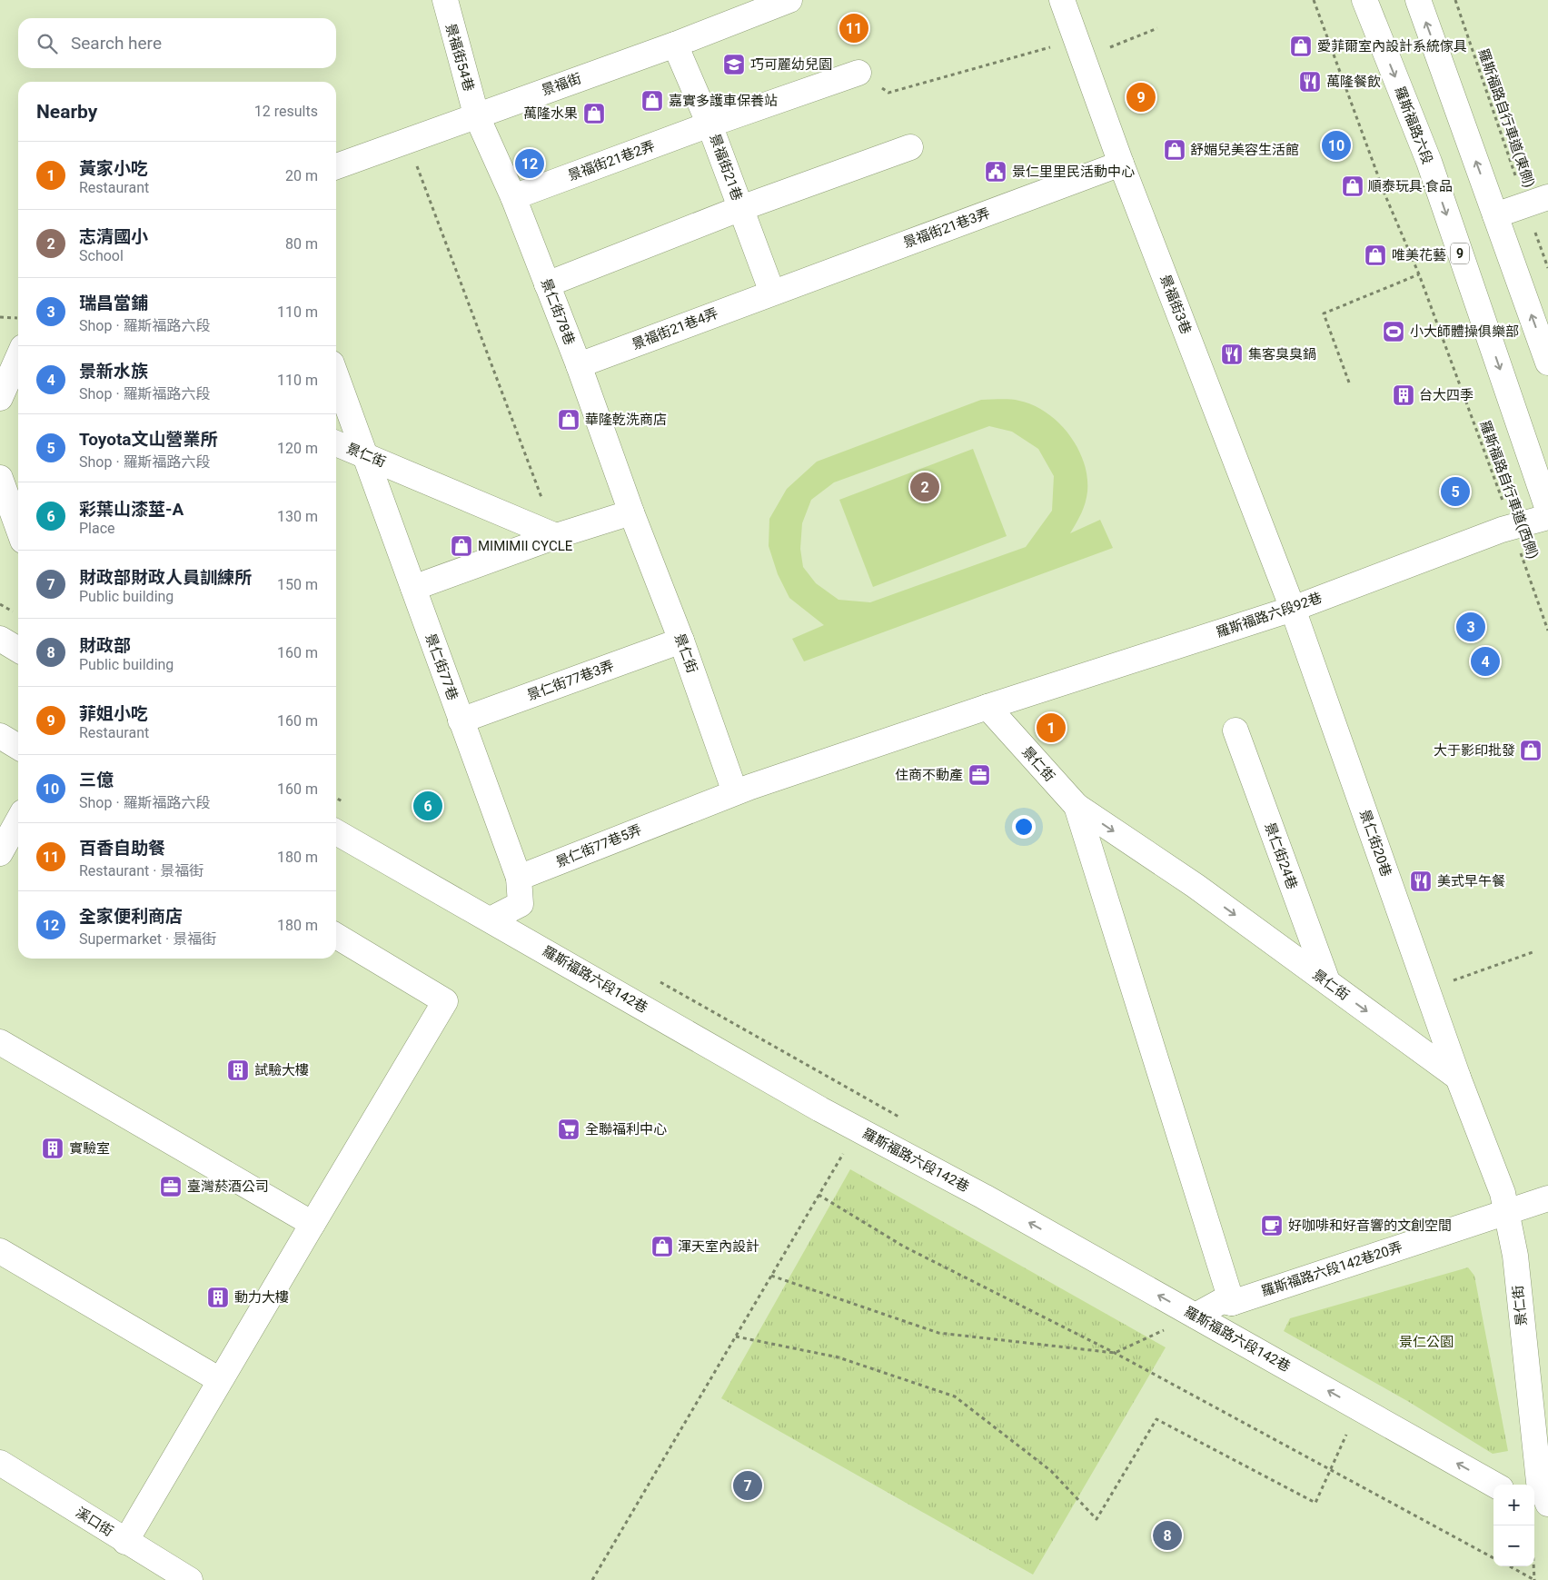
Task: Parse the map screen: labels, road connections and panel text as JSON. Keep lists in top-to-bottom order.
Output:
{
  "streets": {
    "street": [
      "景福街54巷",
      "景福街",
      "羅斯福路六段",
      "景福街21巷2弄",
      "景福街21巷",
      "景福街21巷3弄",
      "9",
      "景福街3巷",
      "景仁街78巷",
      "景福街21巷4弄",
      "景仁街",
      "羅斯福路六段92巷",
      "景仁街77巷",
      "景仁街77巷3弄",
      "景仁街20巷",
      "景仁街77巷5弄",
      "景仁街24巷",
      "羅斯福路六段142巷",
      "羅斯福路六段142巷20弄",
      "溪口街"
    ],
    "path": ["羅斯福路自行車道(東側)", "羅斯福路自行車道(西側)"]
  },
  "crossings": [
    ["景福街54巷", "景福街"],
    ["景福街54巷", "景仁街78巷"],
    ["景福街", "景福街21巷"],
    ["景福街", "景仁街78巷"],
    ["景福街21巷2弄", "景福街21巷"],
    ["景福街21巷2弄", "景仁街78巷"],
    ["景福街21巷", "景福街21巷3弄"],
    ["景福街21巷", "景福街21巷4弄"],
    ["景福街21巷3弄", "景福街3巷"],
    ["景福街21巷3弄", "景福街21巷4弄"],
    ["景福街3巷", "羅斯福路六段92巷"],
    ["景福街3巷", "景仁街20巷"],
    ["景仁街78巷", "景福街21巷4弄"],
    ["景仁街78巷", "景仁街"],
    ["景仁街", "羅斯福路六段92巷"],
    ["景仁街", "景仁街77巷"],
    ["景仁街", "景仁街77巷3弄"],
    ["景仁街", "景仁街20巷"],
    ["景仁街", "景仁街77巷5弄"],
    ["景仁街", "景仁街24巷"],
    ["景仁街", "羅斯福路六段142巷20弄"],
    ["羅斯福路自行車道(西側)", "羅斯福路六段92巷"],
    ["羅斯福路六段92巷", "景仁街20巷"],
    ["景仁街77巷", "景仁街77巷3弄"],
    ["景仁街77巷", "景仁街77巷5弄"],
    ["羅斯福路六段142巷", "羅斯福路六段142巷20弄"]
  ],
  "one_way": ["羅斯福路六段142巷"],
  "parks": ["景仁公園"],
  "places": {
    "shop": [
      "愛菲爾室內設計系統傢具",
      "嘉實多護車保養站",
      "萬隆水果",
      "舒媚兒美容生活館",
      "順泰玩具‧食品",
      "唯美花藝",
      "華隆乾洗商店",
      "MIMIMII CYCLE",
      "大于影印批發",
      "渾天室內設計"
    ],
    "school or university": ["巧可麗幼兒園"],
    "restaurant": ["萬隆餐飲", "集客臭臭鍋", "美式早午餐"],
    "public building": ["景仁里里民活動中心"],
    "sports": ["小大師體操俱樂部"],
    "building": [
      "台大四季",
      "試驗大樓",
      "實驗室",
      "動力大樓"
    ],
    "office": ["住商不動產", "臺灣菸酒公司"],
    "supermarket": ["全聯福利中心"],
    "cafe": ["好咖啡和好音響的文創空間"]
  },
  "page": {
    "pins": [
      "11",
      "9",
      "10",
      "12",
      "2",
      "5",
      "3",
      "4",
      "1",
      "6",
      "7",
      "8"
    ],
    "search": "Search here",
    "heading": ["Nearby", "12 results"],
    "list": [
      {
        "mark": "1",
        "name": "黃家小吃",
        "note": "Restaurant",
        "value": "20 m"
      },
      {
        "mark": "2",
        "name": "志清國小",
        "note": "School",
        "value": "80 m"
      },
      {
        "mark": "3",
        "name": "瑞昌當鋪",
        "note": "Shop · 羅斯福路六段",
        "value": "110 m"
      },
      {
        "mark": "4",
        "name": "景新水族",
        "note": "Shop · 羅斯福路六段",
        "value": "110 m"
      },
      {
        "mark": "5",
        "name": "Toyota文山營業所",
        "note": "Shop · 羅斯福路六段",
        "value": "120 m"
      },
      {
        "mark": "6",
        "name": "彩葉山漆莖-A",
        "note": "Place",
        "value": "130 m"
      },
      {
        "mark": "7",
        "name": "財政部財政人員訓練所",
        "note": "Public building",
        "value": "150 m"
      },
      {
        "mark": "8",
        "name": "財政部",
        "note": "Public building",
        "value": "160 m"
      },
      {
        "mark": "9",
        "name": "菲姐小吃",
        "note": "Restaurant",
        "value": "160 m"
      },
      {
        "mark": "10",
        "name": "三億",
        "note": "Shop · 羅斯福路六段",
        "value": "160 m"
      },
      {
        "mark": "11",
        "name": "百香自助餐",
        "note": "Restaurant · 景福街",
        "value": "180 m"
      },
      {
        "mark": "12",
        "name": "全家便利商店",
        "note": "Supermarket · 景福街",
        "value": "180 m"
      }
    ],
    "map_buttons": ["+", "−"]
  }
}
